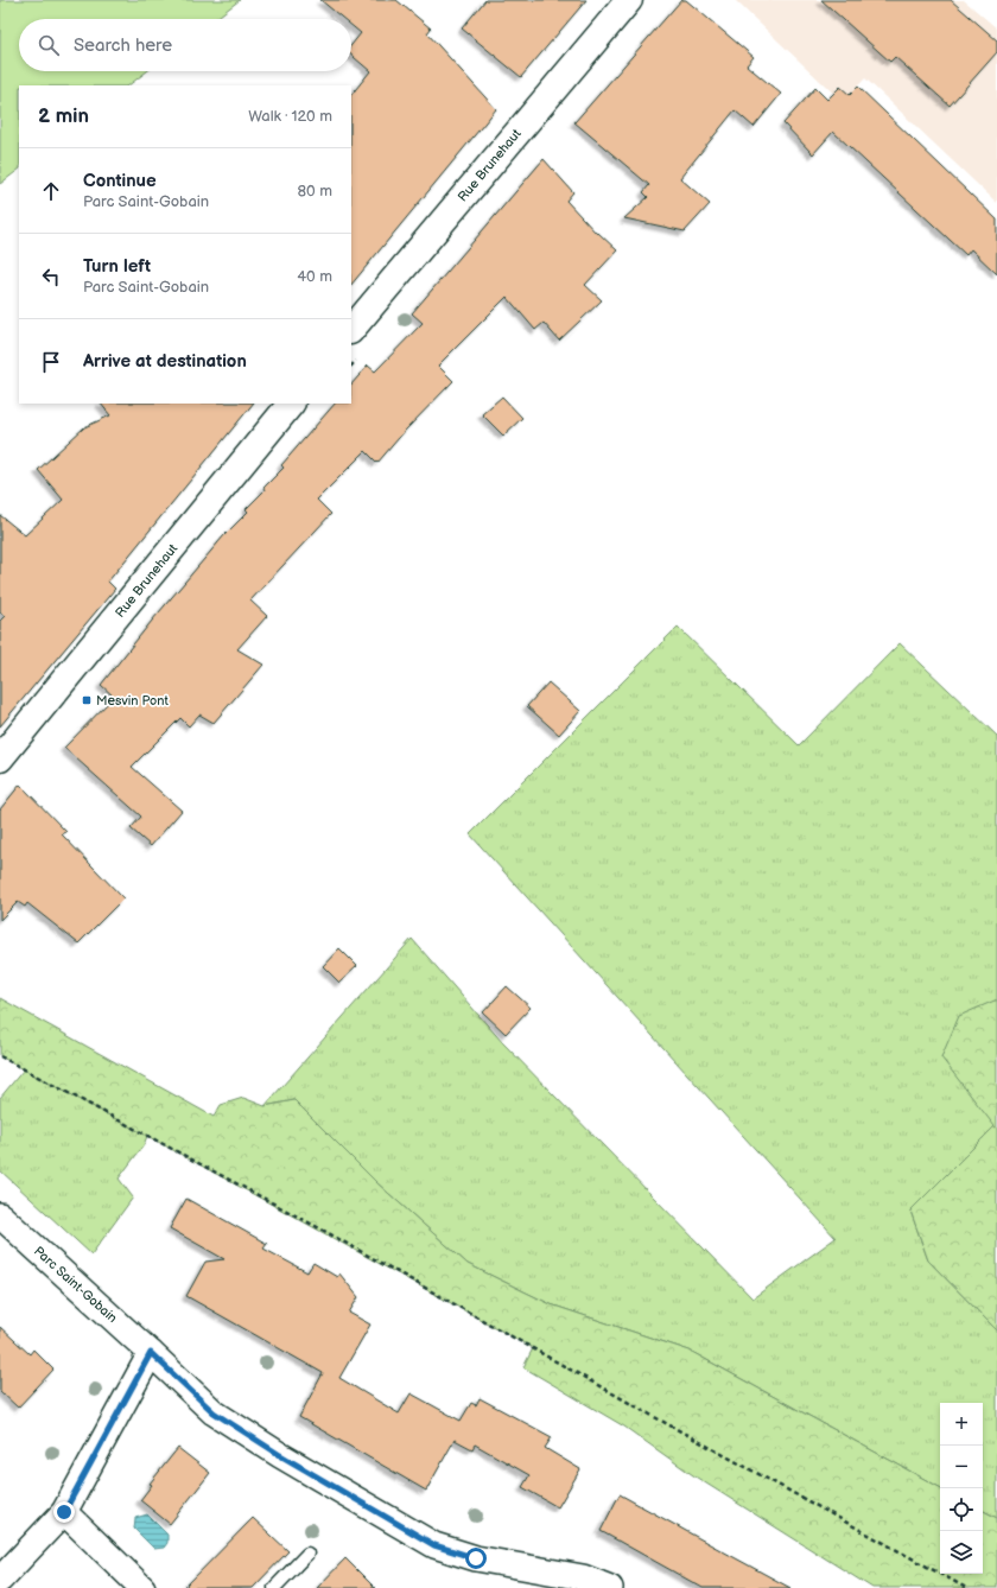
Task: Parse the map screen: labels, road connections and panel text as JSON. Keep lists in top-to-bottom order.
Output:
{
  "streets": {
    "street": ["Rue Brunehaut", "Parc Saint-Gobain"]
  },
  "places": {
    "transit": ["Mesvin Pont"]
  },
  "page": {
    "search": "Search here",
    "heading": ["2 min", "Walk · 120 m"],
    "list": [
      ["Continue", "Parc Saint-Gobain", "80 m"],
      ["Turn left", "Parc Saint-Gobain", "40 m"],
      "Arrive at destination"
    ],
    "map_buttons": ["+", "−"]
  }
}
